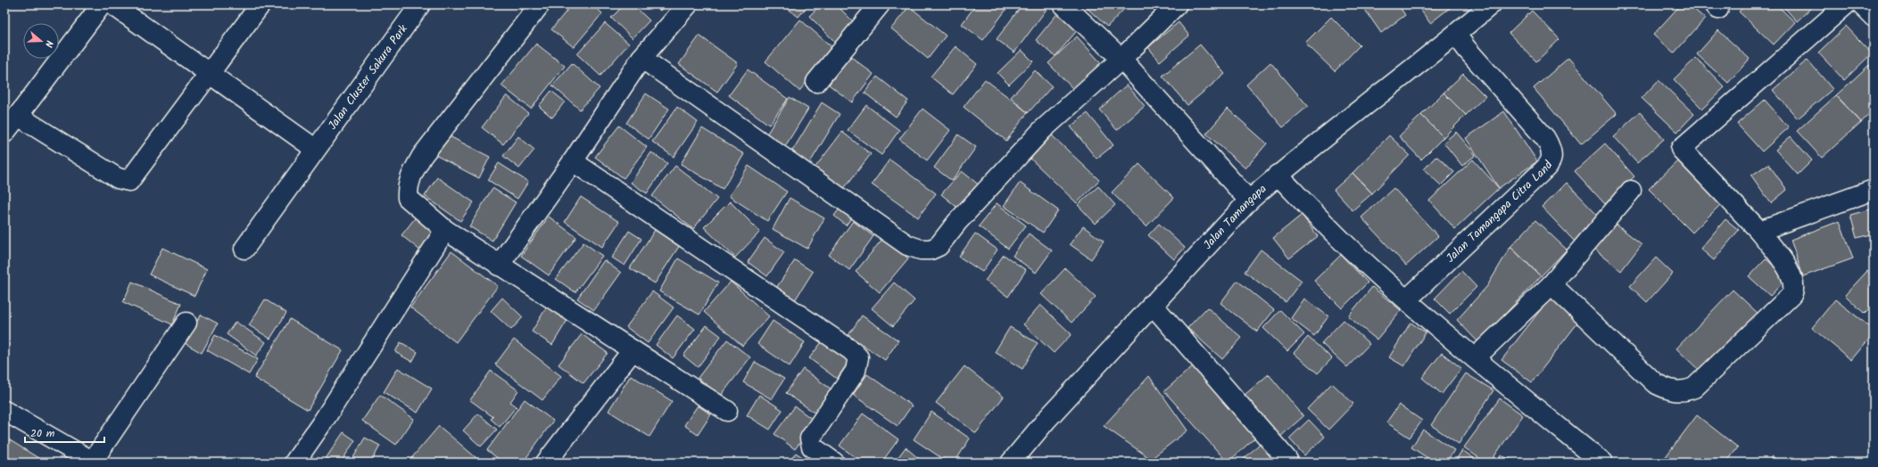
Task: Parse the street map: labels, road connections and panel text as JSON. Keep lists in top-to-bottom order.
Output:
{
  "streets": {
    "street": ["Jalan Cluster Sakura Park", "Jalan Tamangapa Citra Land", "Jalan Tamangapa"]
  },
  "crossings": [
    ["Jalan Tamangapa Citra Land", "Jalan Tamangapa"]
  ],
  "scale_bar": "20 m",
  "north": "right"
}
